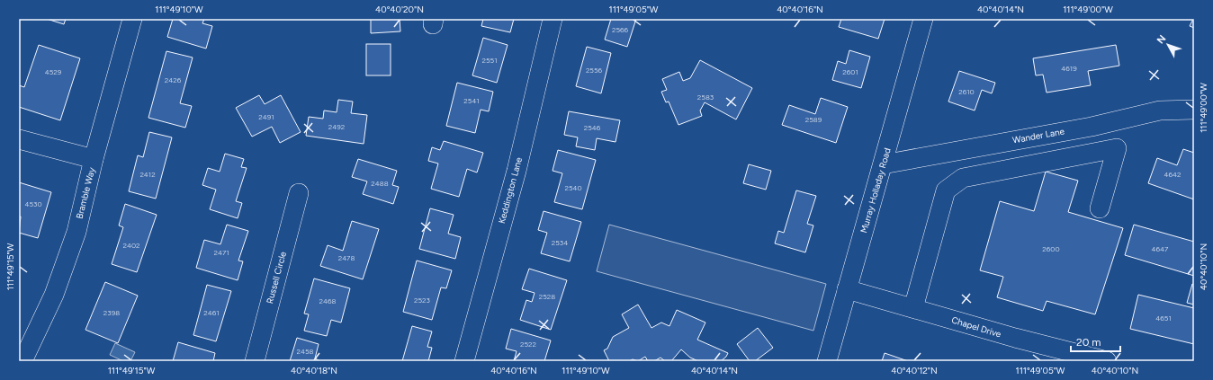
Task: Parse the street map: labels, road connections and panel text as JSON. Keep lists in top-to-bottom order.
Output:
{
  "streets": {
    "street": [
      "Wander Lane",
      "Keddington Lane",
      "Murray Holladay Road",
      "Bramble Way",
      "Russell Circle",
      "Chapel Drive"
    ]
  },
  "crossings": [
    ["Wander Lane", "Murray Holladay Road"],
    ["Murray Holladay Road", "Chapel Drive"]
  ],
  "house_numbers": [
    "2566",
    "2551",
    "4619",
    "2556",
    "4529",
    "2601",
    "2426",
    "2610",
    "2583",
    "2541",
    "2491",
    "2589",
    "2492",
    "2546",
    "2412",
    "4642",
    "2488",
    "2540",
    "4530",
    "2534",
    "2402",
    "2600",
    "4647",
    "2471",
    "2478",
    "2528",
    "2523",
    "2468",
    "2398",
    "2461",
    "4651",
    "2522",
    "2458"
  ],
  "scale_bar": "20 m",
  "north": "top left",
  "coordinates": [
    "111°49'10\"W",
    "40°40'20\"N",
    "111°49'05\"W",
    "40°40'16\"N",
    "40°40'14\"N",
    "111°49'00\"W",
    "111°49'15\"W",
    "40°40'10\"N",
    "40°40'18\"N",
    "40°40'12\"N"
  ]
}
